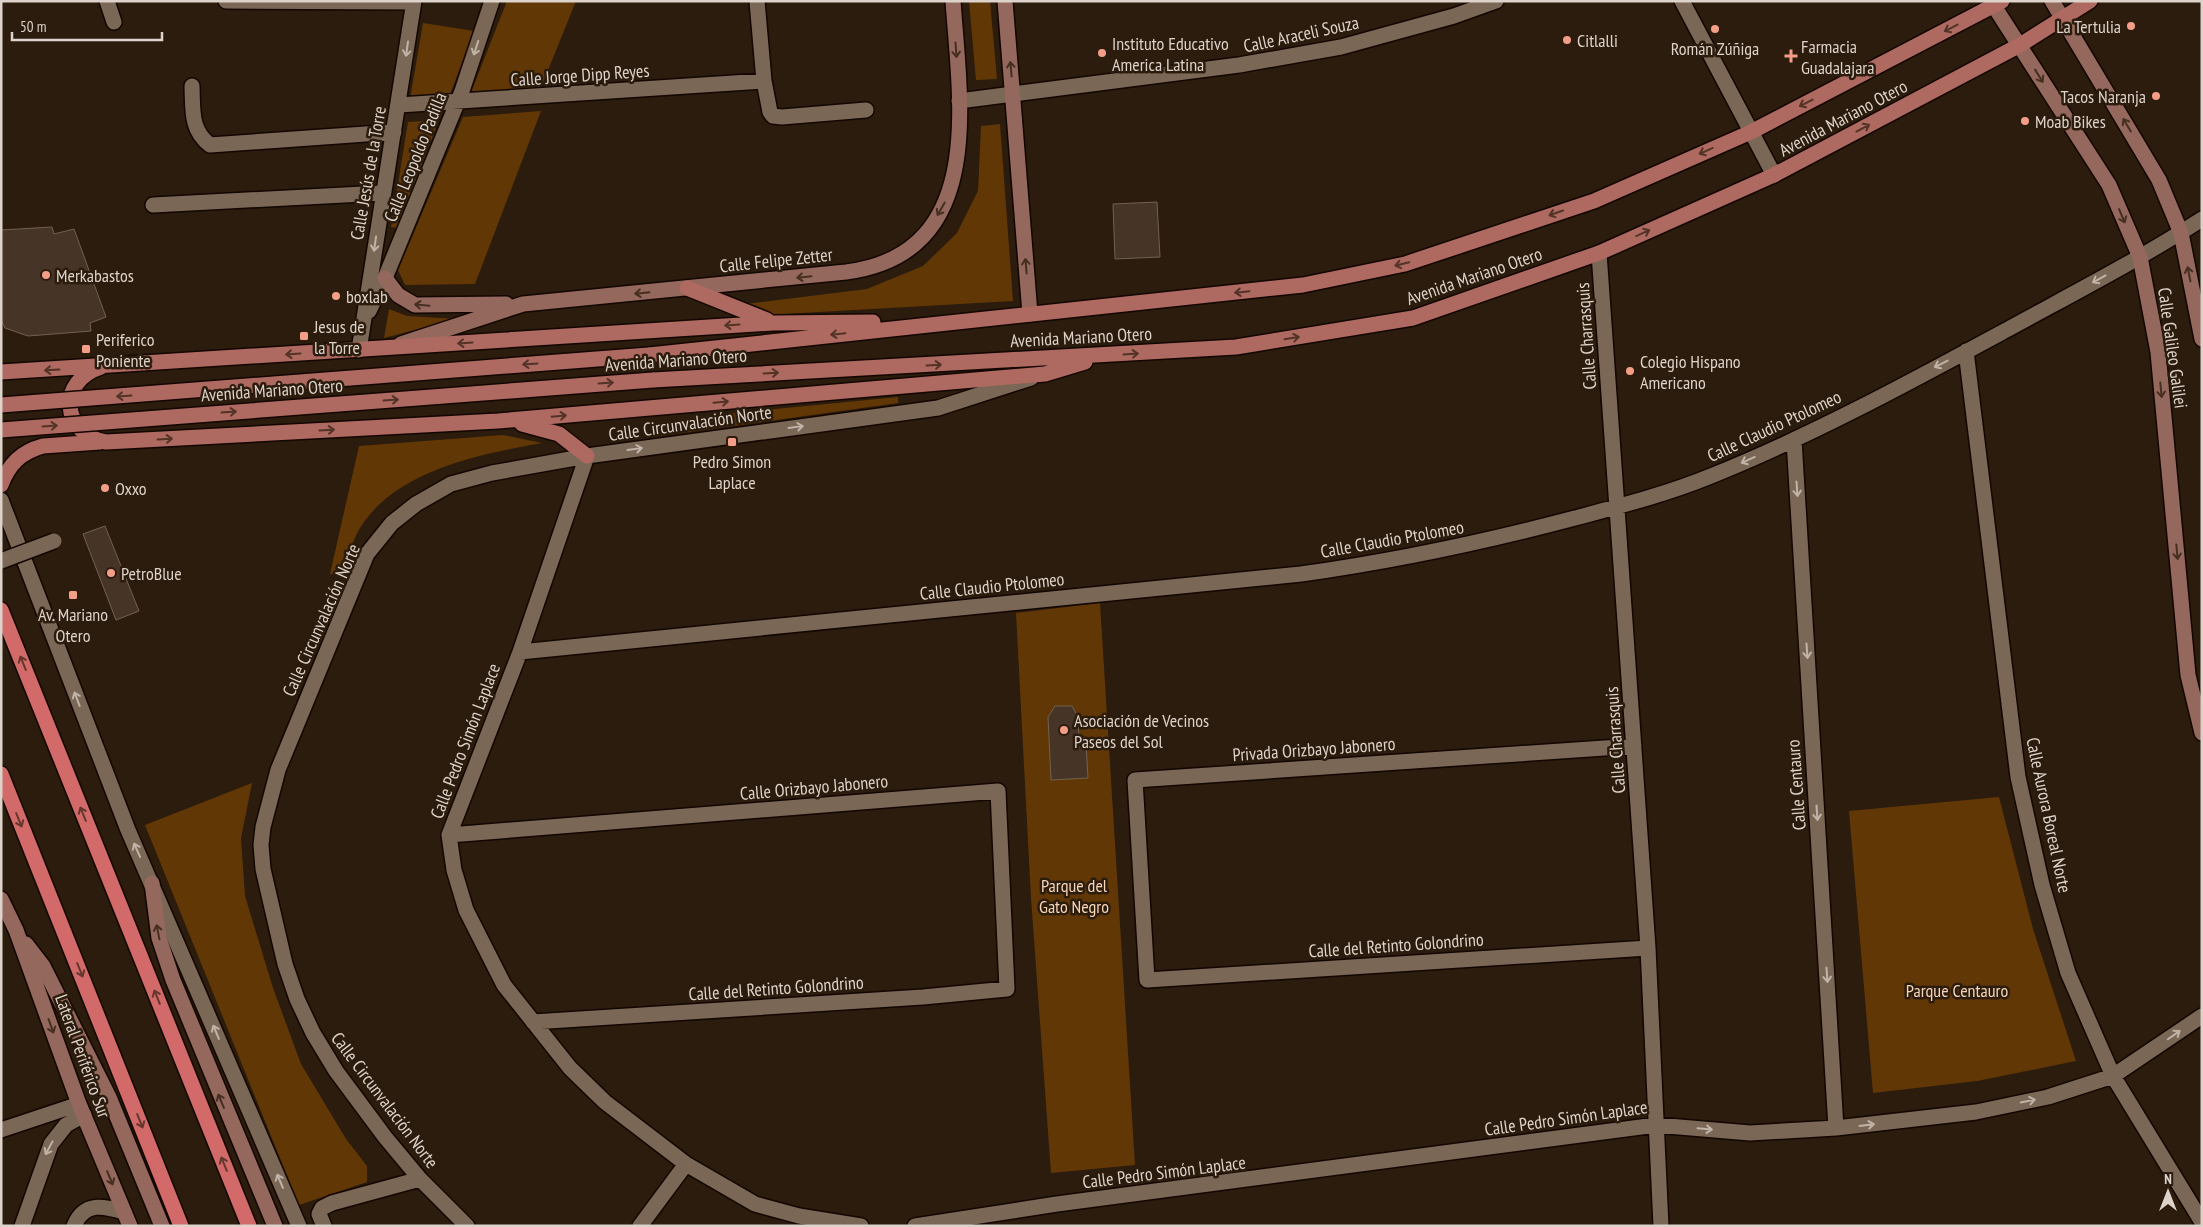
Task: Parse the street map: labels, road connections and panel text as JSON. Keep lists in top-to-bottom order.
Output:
{
  "streets": {
    "main road": [
      "Avenida Mariano Otero",
      "Calle Felipe Zetter",
      "Calle Galileo Galilei",
      "Lateral Periférico Sur"
    ],
    "street": [
      "Calle Araceli Souza",
      "Calle Jorge Dipp Reyes",
      "Calle Leopoldo Padilla",
      "Calle Jesús de la Torre",
      "Calle Charrasquis",
      "Calle Circunvalación Norte",
      "Calle Claudio Ptolomeo",
      "Calle Pedro Simón Laplace",
      "Privada Orizbayo Jabonero",
      "Calle Centauro",
      "Calle Orizbayo Jabonero",
      "Calle Aurora Boreal Norte",
      "Calle del Retinto Golondrino"
    ]
  },
  "crossings": [
    ["Calle Araceli Souza", "Calle Felipe Zetter"],
    ["Calle Jorge Dipp Reyes", "Calle Leopoldo Padilla"],
    ["Calle Jorge Dipp Reyes", "Calle Jesús de la Torre"],
    ["Avenida Mariano Otero", "Calle Charrasquis"],
    ["Avenida Mariano Otero", "Calle Galileo Galilei"],
    ["Calle Leopoldo Padilla", "Calle Jesús de la Torre"],
    ["Calle Charrasquis", "Calle Claudio Ptolomeo"],
    ["Calle Charrasquis", "Calle Pedro Simón Laplace"],
    ["Calle Charrasquis", "Privada Orizbayo Jabonero"],
    ["Calle Charrasquis", "Calle del Retinto Golondrino"],
    ["Calle Galileo Galilei", "Calle Claudio Ptolomeo"],
    ["Calle Circunvalación Norte", "Calle Pedro Simón Laplace"],
    ["Calle Claudio Ptolomeo", "Calle Pedro Simón Laplace"],
    ["Calle Claudio Ptolomeo", "Calle Centauro"],
    ["Calle Claudio Ptolomeo", "Calle Aurora Boreal Norte"],
    ["Calle Pedro Simón Laplace", "Calle Centauro"],
    ["Calle Pedro Simón Laplace", "Calle Orizbayo Jabonero"],
    ["Calle Pedro Simón Laplace", "Calle Aurora Boreal Norte"],
    ["Calle Pedro Simón Laplace", "Calle del Retinto Golondrino"],
    ["Privada Orizbayo Jabonero", "Calle del Retinto Golondrino"],
    ["Calle Orizbayo Jabonero", "Calle del Retinto Golondrino"]
  ],
  "one_way": ["Calle Jesús de la Torre", "Calle Felipe Zetter", "Calle Centauro"],
  "parks": ["Parque del Gato Negro", "Parque Centauro"],
  "places": {
    "other": [
      "La Tertulia",
      "Román Zúñiga",
      "Citlalli",
      "Instituto Educativo America Latina",
      "Tacos Naranja",
      "Moab Bikes",
      "Merkabastos",
      "boxlab",
      "Colegio Hispano Americano",
      "Oxxo",
      "PetroBlue",
      "Asociación de Vecinos Paseos del Sol"
    ],
    "health": ["Farmacia Guadalajara"],
    "transit": [
      "Jesus de la Torre",
      "Periferico Poniente",
      "Pedro Simon Laplace",
      "Av. Mariano Otero"
    ]
  },
  "scale_bar": "50 m",
  "north": "top"
}
